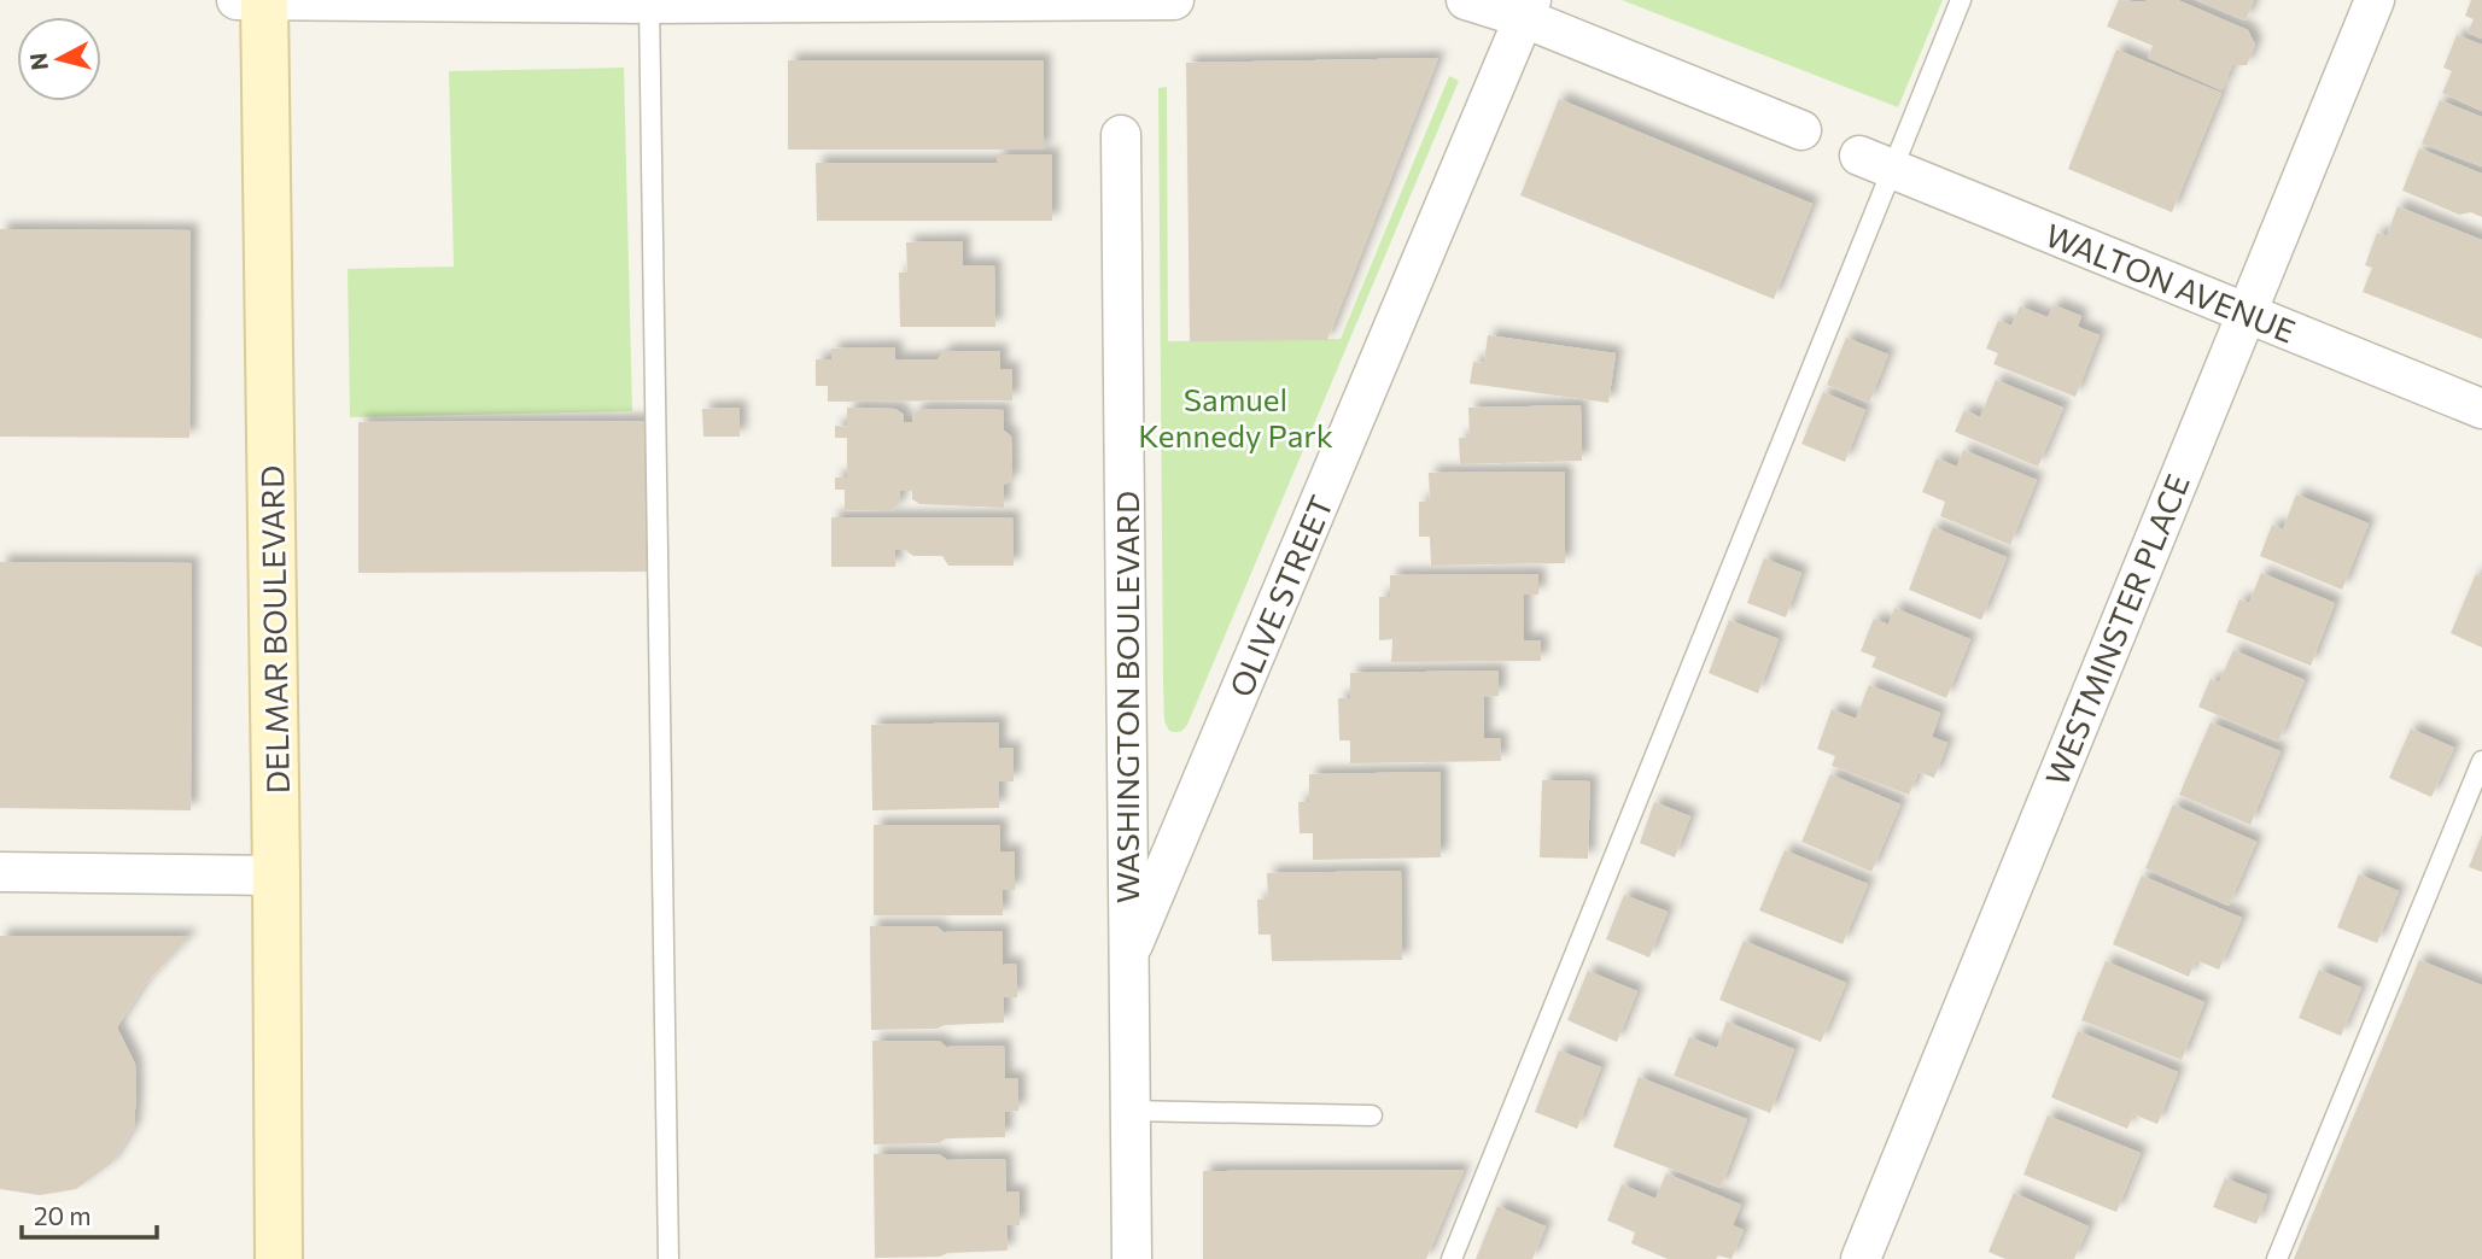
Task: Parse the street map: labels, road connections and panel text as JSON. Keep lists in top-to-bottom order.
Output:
{
  "streets": {
    "main road": ["DELMAR BOULEVARD"],
    "street": [
      "WALTON AVENUE",
      "OLIVE STREET",
      "WESTMINSTER PLACE",
      "WASHINGTON BOULEVARD"
    ]
  },
  "crossings": [
    ["WALTON AVENUE", "WESTMINSTER PLACE"],
    ["OLIVE STREET", "WASHINGTON BOULEVARD"]
  ],
  "parks": ["Samuel Kennedy Park"],
  "scale_bar": "20 m",
  "north": "left"
}
